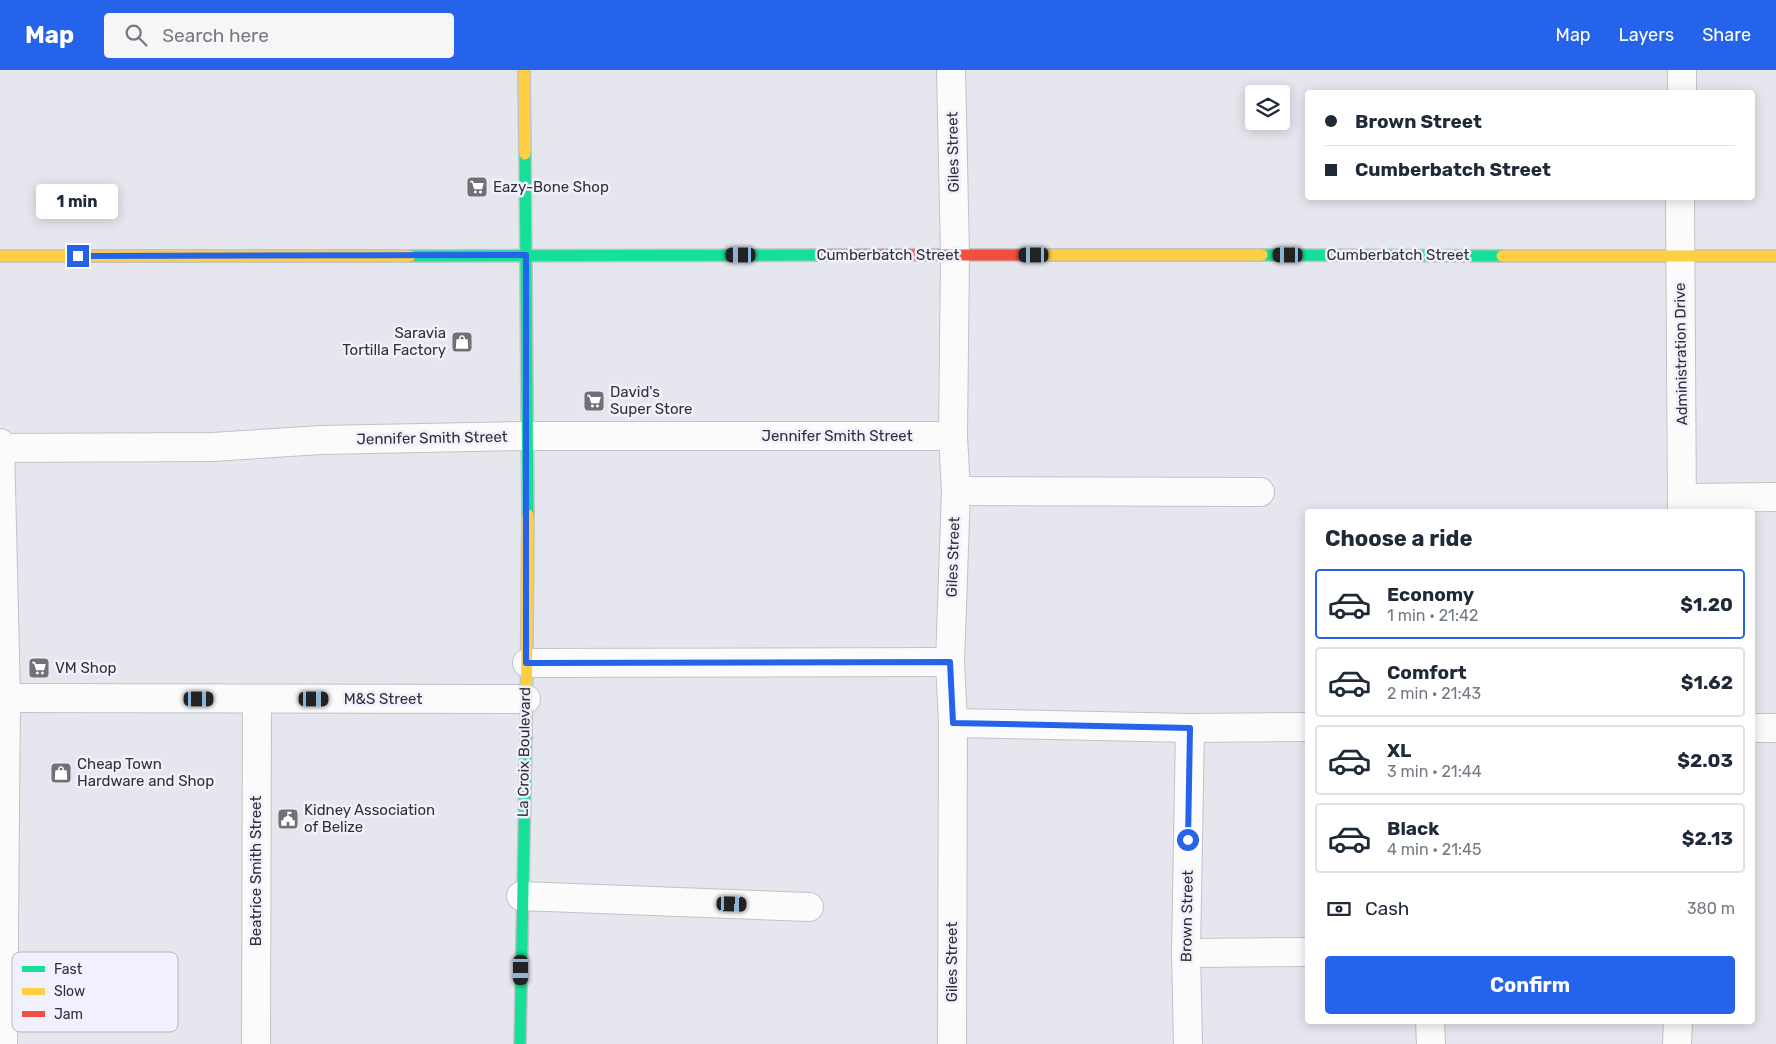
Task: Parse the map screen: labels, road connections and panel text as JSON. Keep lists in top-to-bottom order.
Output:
{
  "streets": {
    "street": [
      "Giles Street",
      "Cumberbatch Street",
      "Administration Drive",
      "Jennifer Smith Street",
      "M&S Street",
      "La Croix Boulevard",
      "Beatrice Smith Street",
      "Brown Street"
    ]
  },
  "crossings": [
    ["Giles Street", "Cumberbatch Street"],
    ["Giles Street", "Jennifer Smith Street"],
    ["Cumberbatch Street", "Administration Drive"],
    ["Cumberbatch Street", "La Croix Boulevard"],
    ["Jennifer Smith Street", "La Croix Boulevard"],
    ["M&S Street", "La Croix Boulevard"],
    ["M&S Street", "Beatrice Smith Street"]
  ],
  "places": {
    "supermarket": ["Eazy-Bone Shop", "David's Super Store", "VM Shop"],
    "shop": ["Saravia Tortilla Factory", "Cheap Town Hardware and Shop"],
    "public building": ["Kidney Association of Belize"]
  },
  "legend": ["Fast", "Slow", "Jam"],
  "page": {
    "header": "Map",
    "search": "Search here",
    "nav": ["Map", "Layers", "Share"],
    "banner": ["Brown Street", "Cumberbatch Street"],
    "bubble": "1 min",
    "heading": "Choose a ride",
    "list": [
      {
        "name": "Economy",
        "note": "1 min · 21:42",
        "value": "$1.20"
      },
      {
        "name": "Comfort",
        "note": "2 min · 21:43",
        "value": "$1.62"
      },
      {
        "name": "XL",
        "note": "3 min · 21:44",
        "value": "$2.03"
      },
      {
        "name": "Black",
        "note": "4 min · 21:45",
        "value": "$2.13"
      }
    ],
    "pay": ["Cash", "380 m"],
    "buttons": "Confirm"
  }
}
